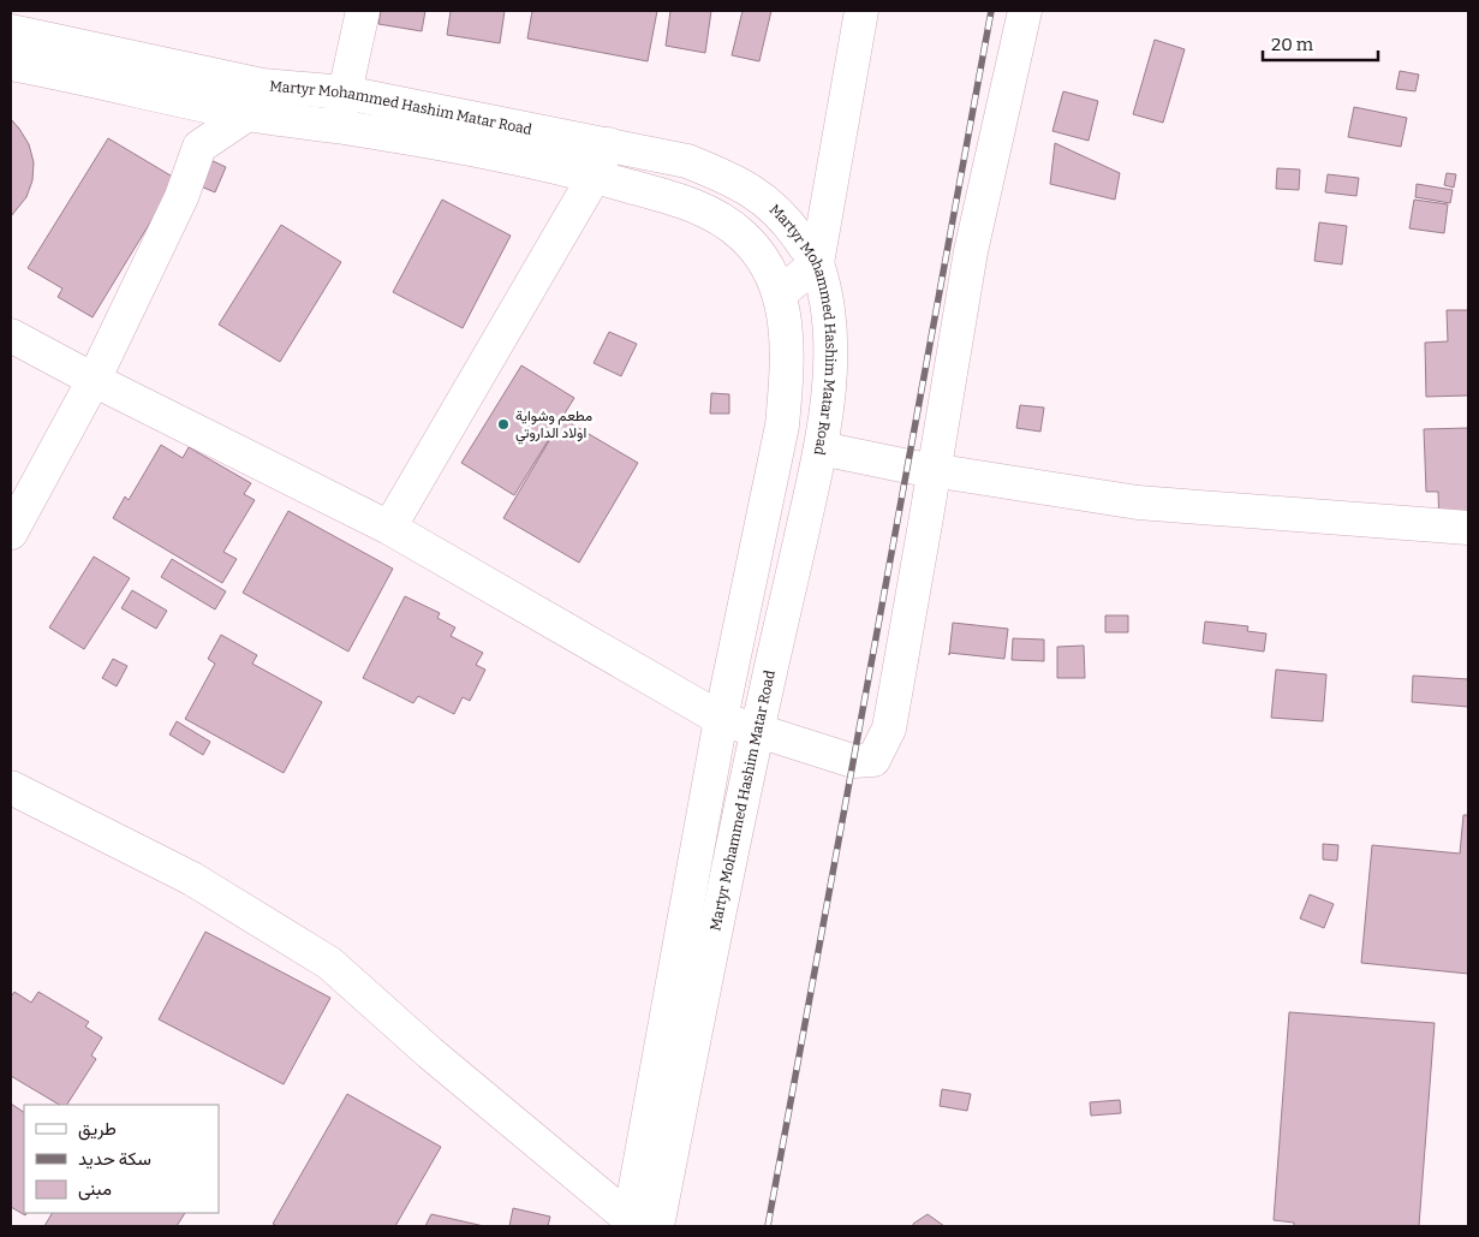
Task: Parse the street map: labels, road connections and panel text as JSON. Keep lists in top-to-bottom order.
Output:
{
  "streets": {
    "street": ["Martyr Mohammed Hashim Matar Road"]
  },
  "places": ["مطعم وشواية اولاد الداروتي"],
  "legend": ["طريق", "سكة حديد", "مبنى"],
  "scale_bar": "20 m"
}
